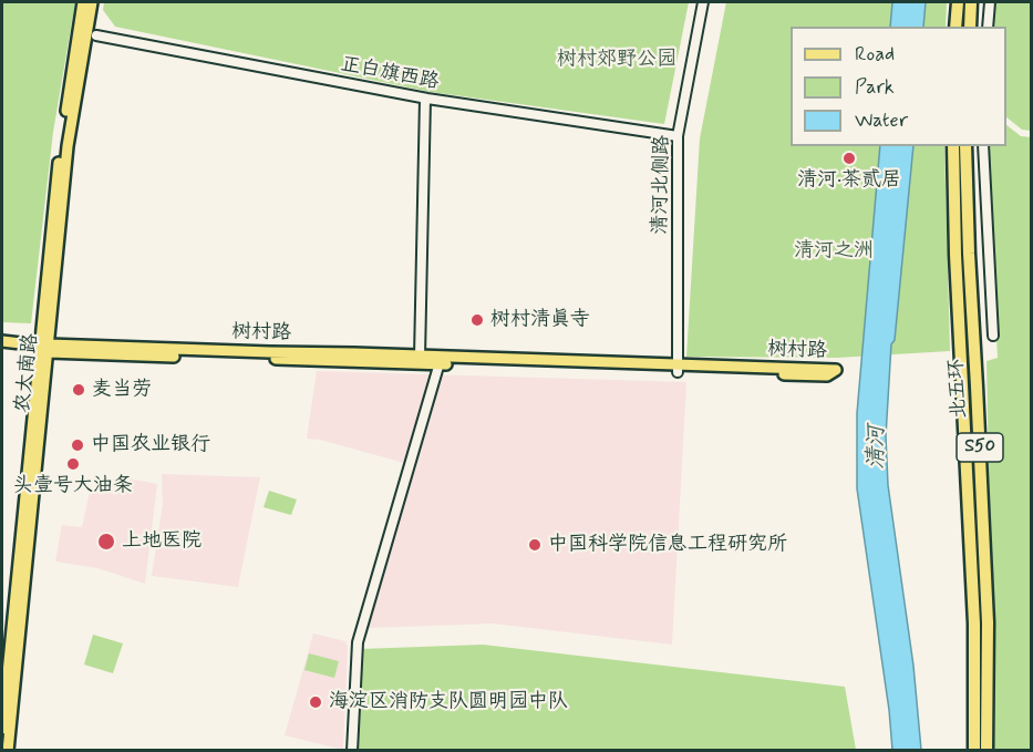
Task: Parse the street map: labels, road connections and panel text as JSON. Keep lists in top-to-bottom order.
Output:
{
  "streets": {
    "highway": ["北五环", "S50"],
    "main road": ["树村路", "农大南路"],
    "street": ["正白旗西路", "清河北侧路"]
  },
  "crossings": [
    ["正白旗西路", "清河北侧路"],
    ["清河北侧路", "树村路"],
    ["树村路", "农大南路"]
  ],
  "water": ["清河"],
  "parks": ["树村郊野公园", "清河之洲"],
  "places": [
    "清河·茶贰居",
    "树村清真寺",
    "麦当劳",
    "中国农业银行",
    "头壹号大油条",
    "上地医院",
    "中国科学院信息工程研究所",
    "海淀区消防支队圆明园中队"
  ],
  "legend": ["Road", "Park", "Water"]
}
